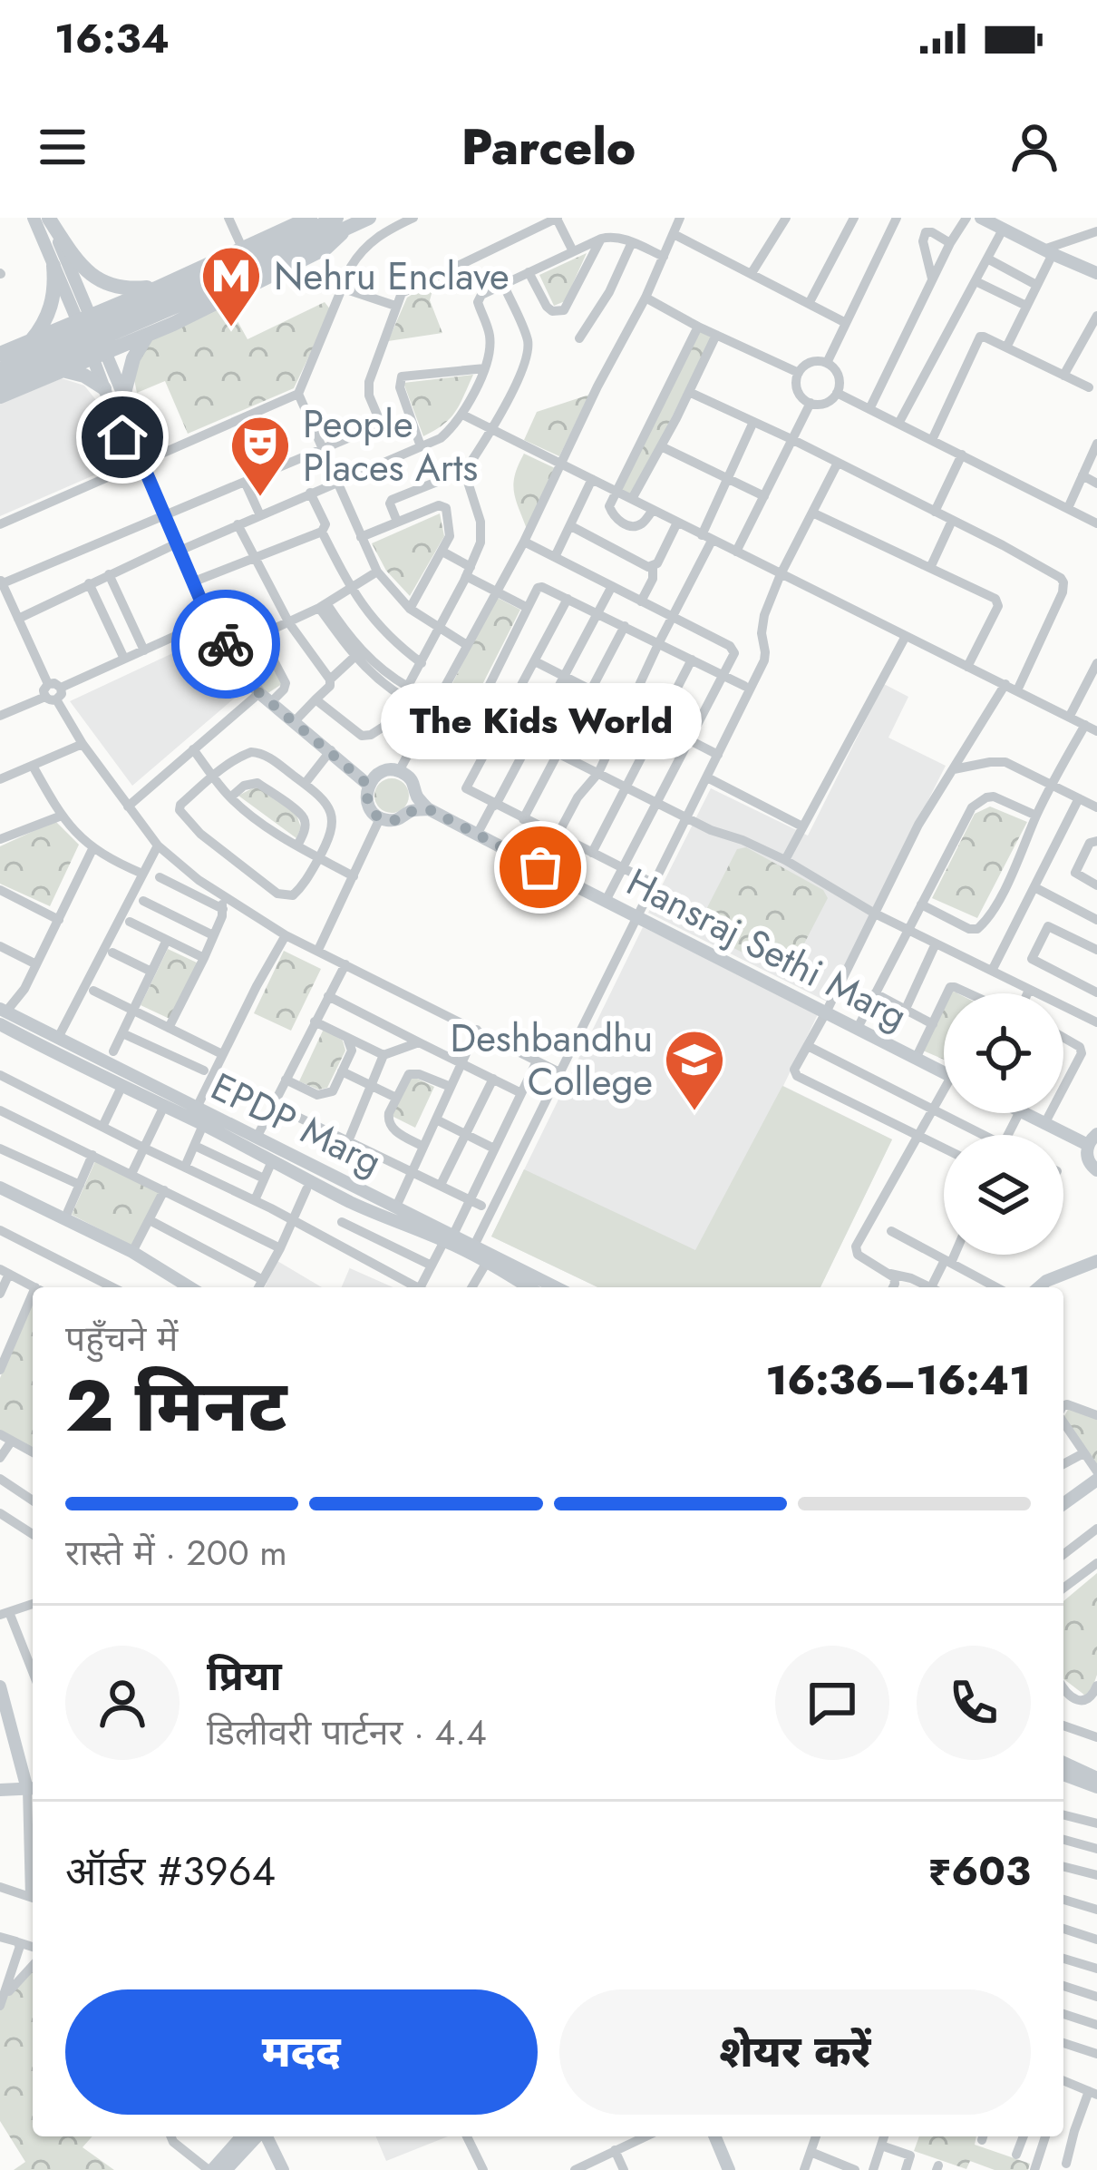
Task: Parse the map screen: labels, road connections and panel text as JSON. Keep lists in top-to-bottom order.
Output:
{
  "streets": {
    "street": ["Hansraj Sethi Marg", "EPDP Marg"]
  },
  "places": {
    "metro station": ["Nehru Enclave"],
    "theatre": ["People Places Arts"],
    "other": ["The Kids World"],
    "school or university": ["Deshbandhu College"]
  },
  "page": {
    "status": "16:34",
    "header": "Parcelo",
    "bubble": "The Kids World",
    "heading": ["2 मिनट", "पहुँचने में", "16:36–16:41"],
    "panel": [
      "प्रिया",
      "डिलीवरी पार्टनर · 4.4",
      "ऑर्डर #3964",
      "₹603"
    ],
    "bar": "रास्ते में · 200 m",
    "buttons": ["मदद", "शेयर करें"]
  }
}
